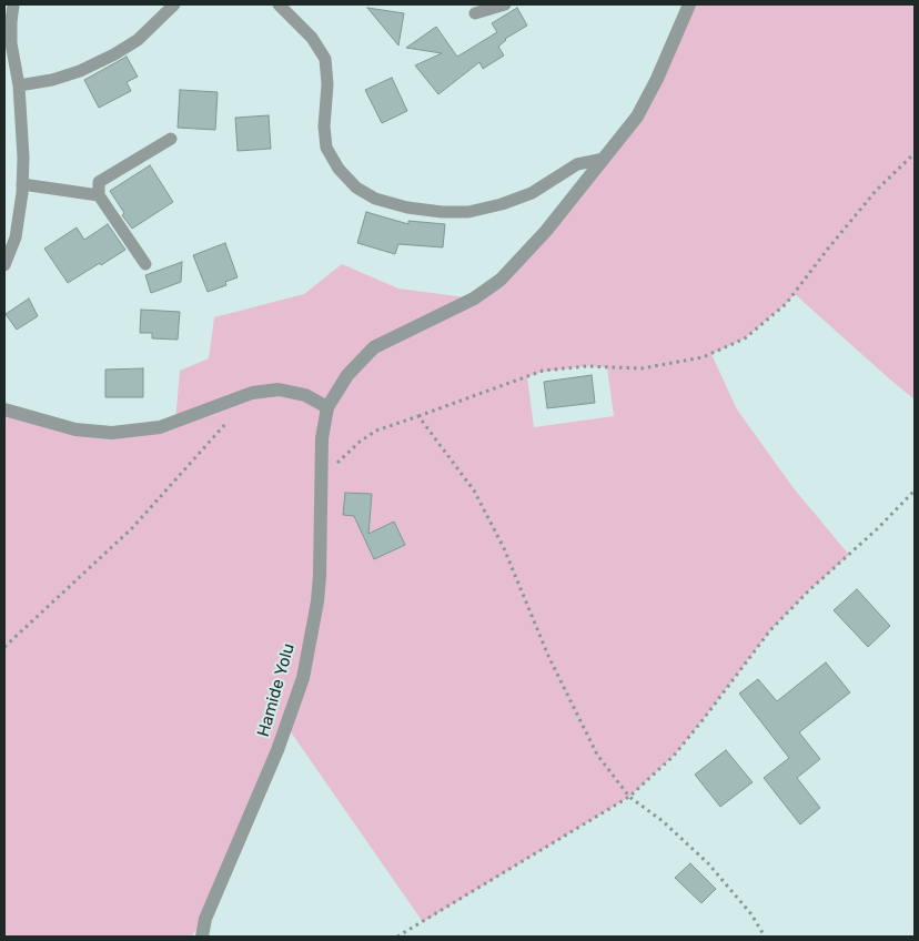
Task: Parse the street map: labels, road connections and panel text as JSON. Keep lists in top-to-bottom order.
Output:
{
  "streets": {
    "street": ["Hamide Yolu"]
  }
}
